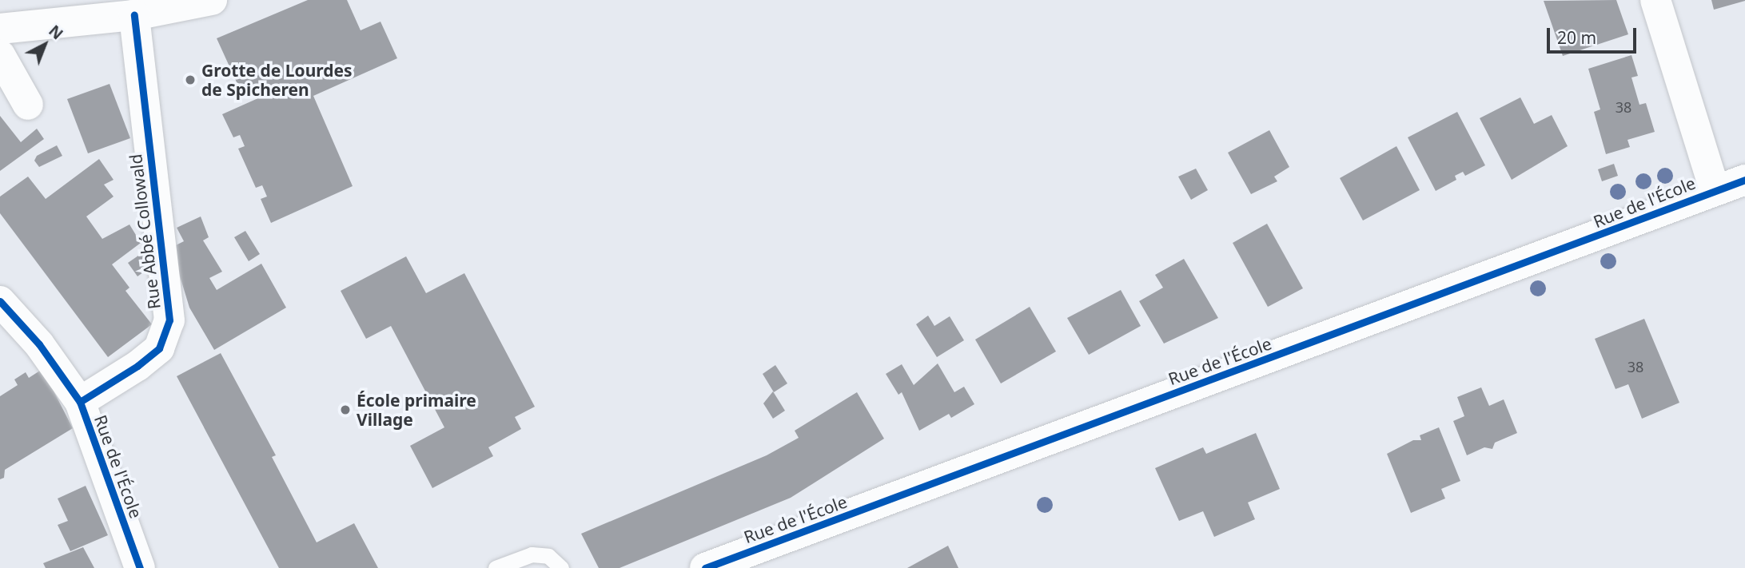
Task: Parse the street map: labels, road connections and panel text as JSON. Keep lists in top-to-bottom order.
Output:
{
  "streets": {
    "street": ["Rue de l'École", "Rue Abbé Collowald"]
  },
  "crossings": [
    ["Rue de l'École", "Rue Abbé Collowald"]
  ],
  "places": ["Grotte de Lourdes de Spicheren", "École primaire Village"],
  "house_numbers": ["38", "38"],
  "scale_bar": "20 m",
  "north": "top right"
}
